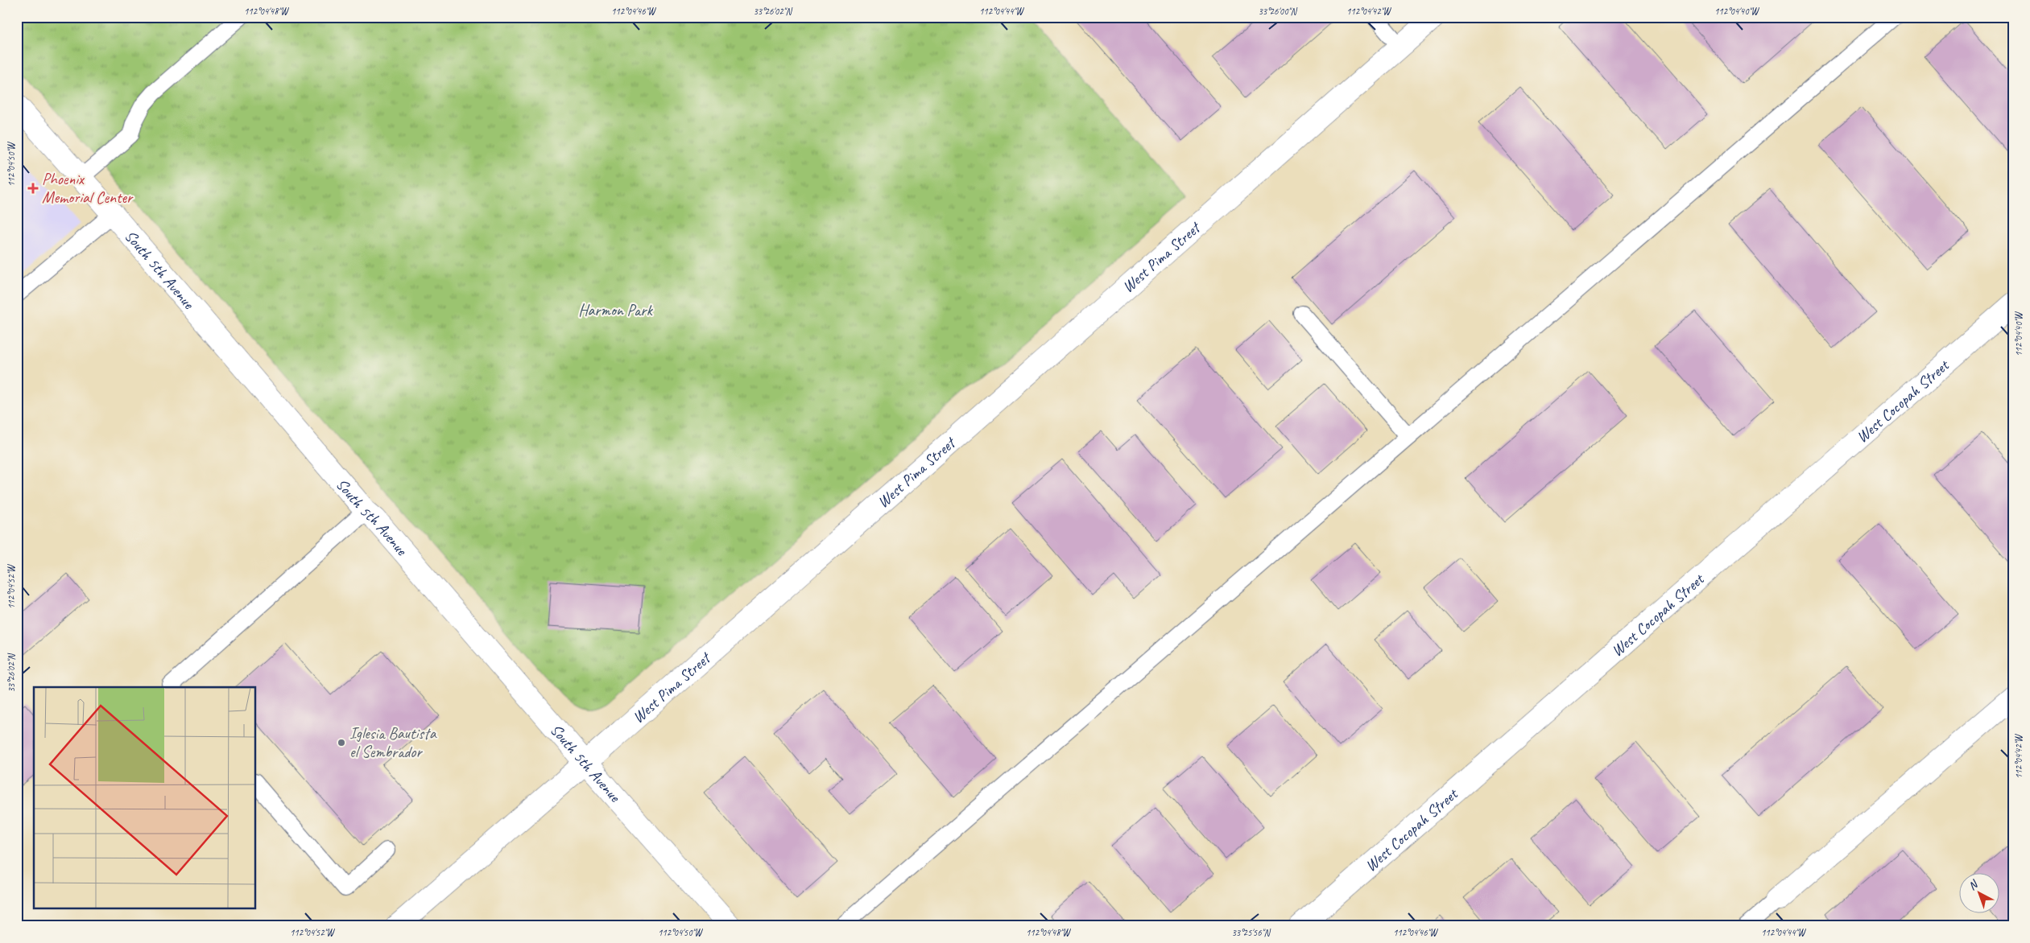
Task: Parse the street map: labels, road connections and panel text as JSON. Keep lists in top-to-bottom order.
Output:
{
  "streets": {
    "street": ["West Pima Street", "South 5th Avenue", "West Cocopah Street"]
  },
  "crossings": [
    ["West Pima Street", "South 5th Avenue"]
  ],
  "parks": ["Harmon Park"],
  "places": {
    "health": ["Phoenix Memorial Center"],
    "other": ["Iglesia Bautista el Sembrador"]
  },
  "north": "top left",
  "coordinates": [
    "112°04'48\"W",
    "112°04'46\"W",
    "33°26'02\"N",
    "112°04'44\"W",
    "33°26'00\"N",
    "112°04'42\"W",
    "112°04'40\"W",
    "112°04'50\"W",
    "112°04'52\"W",
    "33°25'56\"N"
  ]
}
